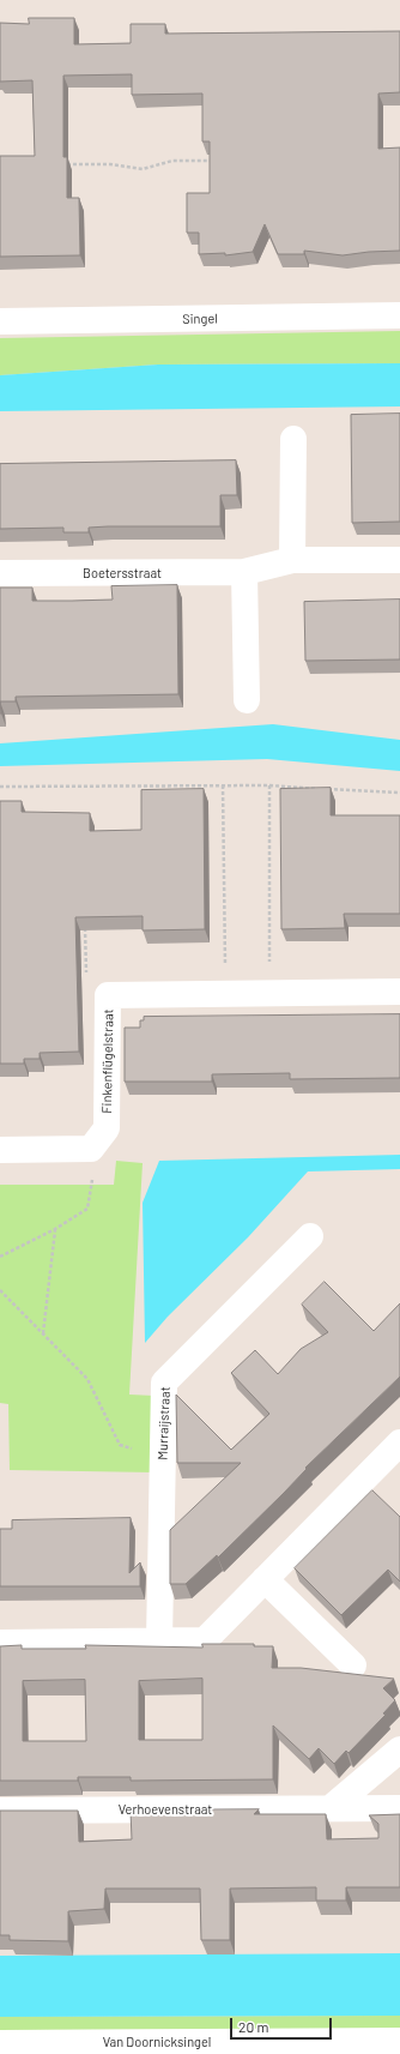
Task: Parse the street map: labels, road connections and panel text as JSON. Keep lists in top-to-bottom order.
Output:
{
  "streets": {
    "street": [
      "Singel",
      "Boetersstraat",
      "Finkenflügelstraat",
      "Murraijstraat",
      "Verhoevenstraat",
      "Van Doornicksingel"
    ]
  },
  "scale_bar": "20 m"
}
